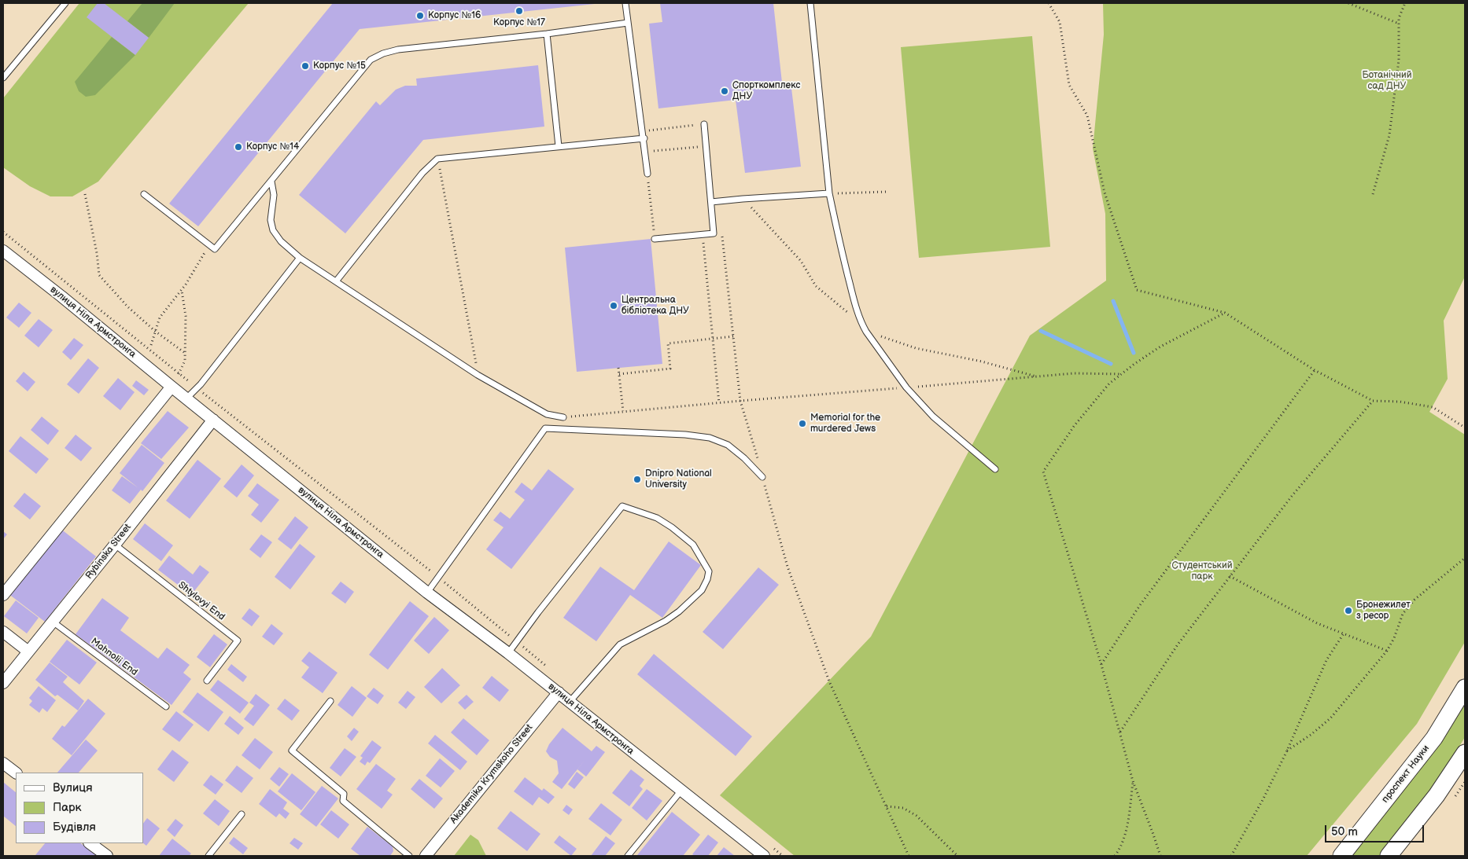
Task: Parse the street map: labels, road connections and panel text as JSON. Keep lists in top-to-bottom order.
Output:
{
  "streets": {
    "main road": ["проспект Науки"],
    "street": ["вулиця Ніла Армстронга", "Rybinska Street", "Akademika Krymskoho Street"],
    "lane": ["Shtylovyi End", "Mahnolii End"]
  },
  "crossings": [
    ["вулиця Ніла Армстронга", "Rybinska Street"],
    ["вулиця Ніла Армстронга", "Akademika Krymskoho Street"],
    ["Rybinska Street", "Shtylovyi End"],
    ["Rybinska Street", "Mahnolii End"]
  ],
  "parks": ["Ботанічний сад ДНУ", "Студентський парк"],
  "places": [
    "Корпус №17",
    "Корпус №16",
    "Корпус №15",
    "Спорткомплекс ДНУ",
    "Корпус №14",
    "Центральна бібліотека ДНУ",
    "Memorial for the murdered Jews",
    "Dnipro National University",
    "Бронежилет з ресор"
  ],
  "legend": ["Вулиця", "Парк", "Будівля"],
  "scale_bar": "50 m"
}
